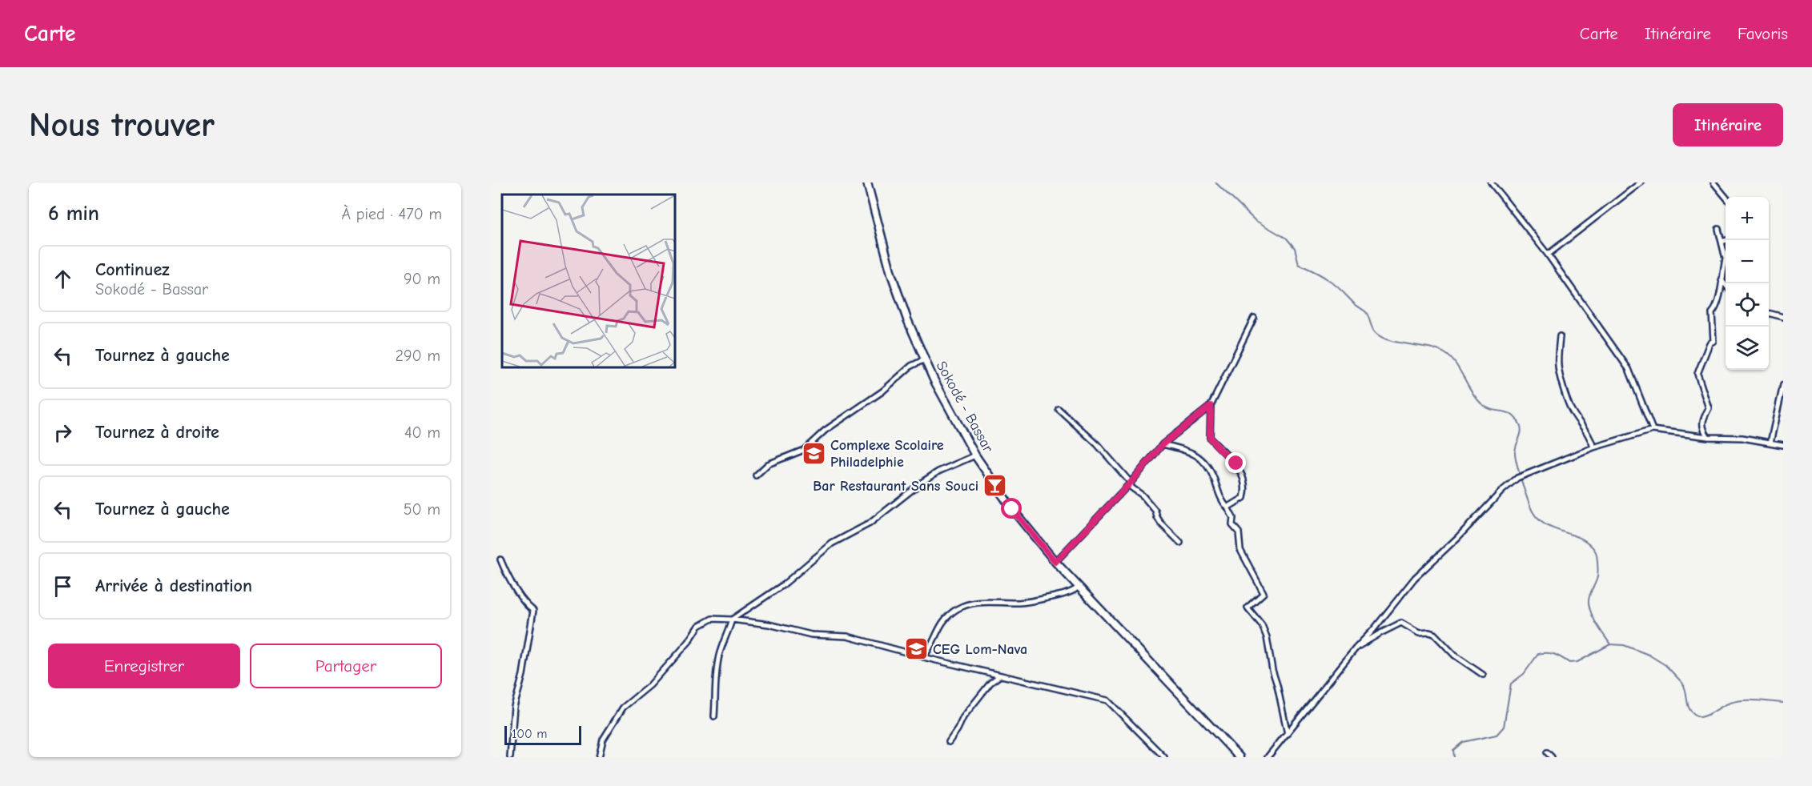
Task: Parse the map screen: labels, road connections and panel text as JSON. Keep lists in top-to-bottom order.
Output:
{
  "streets": {
    "main road": ["Sokodé - Bassar"]
  },
  "places": {
    "school or university": ["Complexe Scolaire Philadelphie", "CEG Lom-Nava"],
    "bar": ["Bar Restaurant Sans Souci"]
  },
  "scale_bar": "100 m",
  "page": {
    "header": "Carte",
    "nav": ["Carte", "Itinéraire", "Favoris"],
    "buttons": [
      "Itinéraire",
      ["Enregistrer", "Partager"]
    ],
    "title": "Nous trouver",
    "heading": ["6 min", "À pied · 470 m"],
    "map_buttons": ["+", "−"],
    "list": [
      ["Continuez", "Sokodé - Bassar", "90 m"],
      ["Tournez à gauche", "290 m"],
      ["Tournez à droite", "40 m"],
      ["Tournez à gauche", "50 m"],
      "Arrivée à destination"
    ],
    "scale": "100 m"
  }
}
